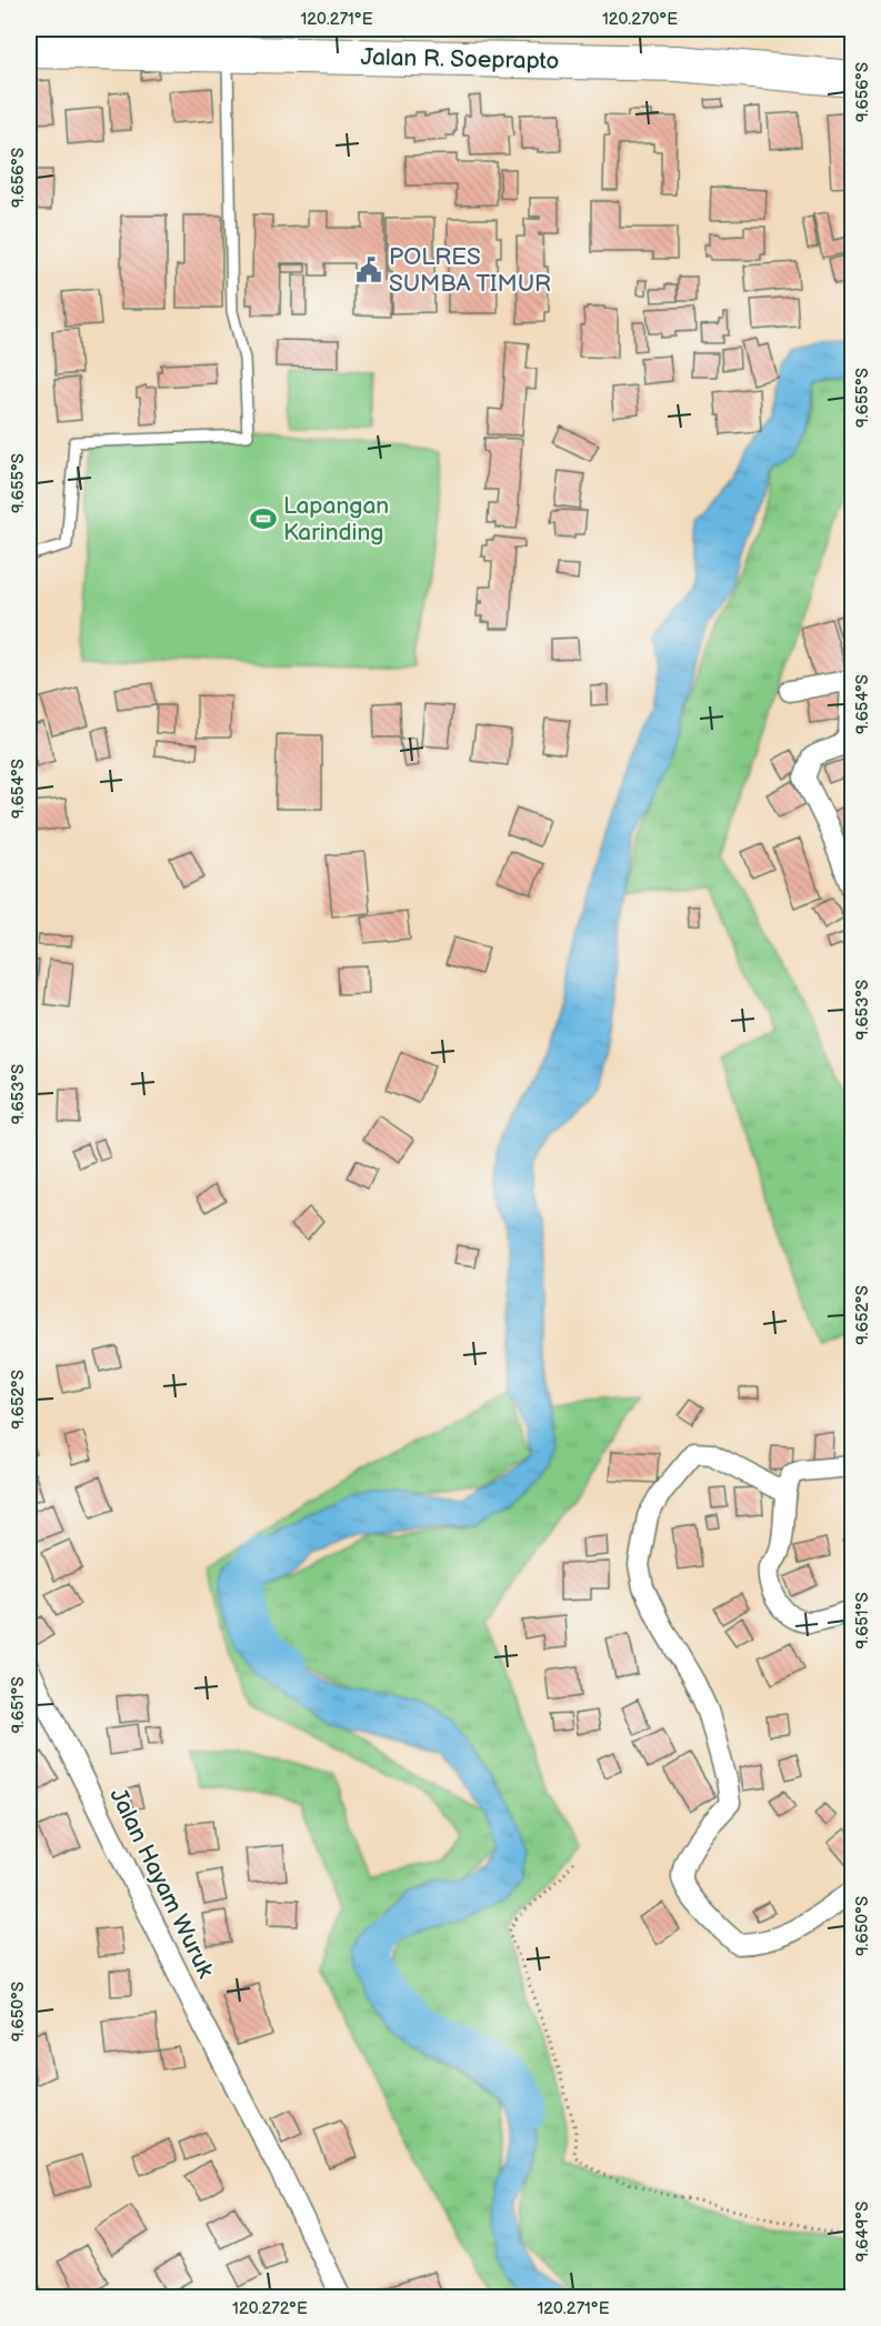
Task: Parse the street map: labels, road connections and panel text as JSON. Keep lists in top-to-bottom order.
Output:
{
  "streets": {
    "highway": ["Jalan R. Soeprapto"],
    "street": ["Jalan Hayam Wuruk"]
  },
  "places": {
    "public building": ["POLRES SUMBA TIMUR"],
    "sports": ["Lapangan Karinding"]
  },
  "coordinates": [
    "120.271°E",
    "120.270°E",
    "9.656°S",
    "9.655°S",
    "9.654°S",
    "9.653°S",
    "9.652°S",
    "9.651°S",
    "9.650°S",
    "9.649°S",
    "120.272°E"
  ]
}
